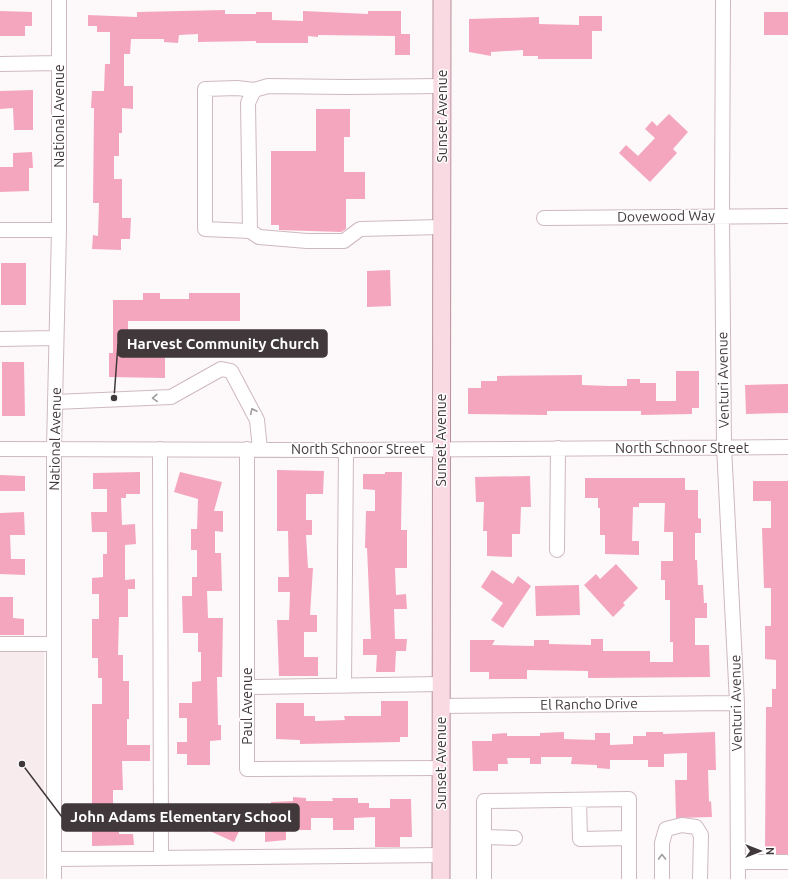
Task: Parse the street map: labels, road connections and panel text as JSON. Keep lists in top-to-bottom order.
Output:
{
  "streets": {
    "main road": ["Sunset Avenue"],
    "street": [
      "National Avenue",
      "Dovewood Way",
      "Venturi Avenue",
      "North Schnoor Street",
      "El Rancho Drive",
      "Paul Avenue"
    ]
  },
  "crossings": [
    ["National Avenue", "North Schnoor Street"],
    ["National Avenue", "Paul Avenue"],
    ["Sunset Avenue", "North Schnoor Street"],
    ["Sunset Avenue", "El Rancho Drive"],
    ["Sunset Avenue", "Paul Avenue"],
    ["Dovewood Way", "Venturi Avenue"],
    ["Venturi Avenue", "North Schnoor Street"],
    ["Venturi Avenue", "El Rancho Drive"],
    ["North Schnoor Street", "Paul Avenue"]
  ],
  "places": ["Harvest Community Church", "John Adams Elementary School"],
  "north": "right"
}
